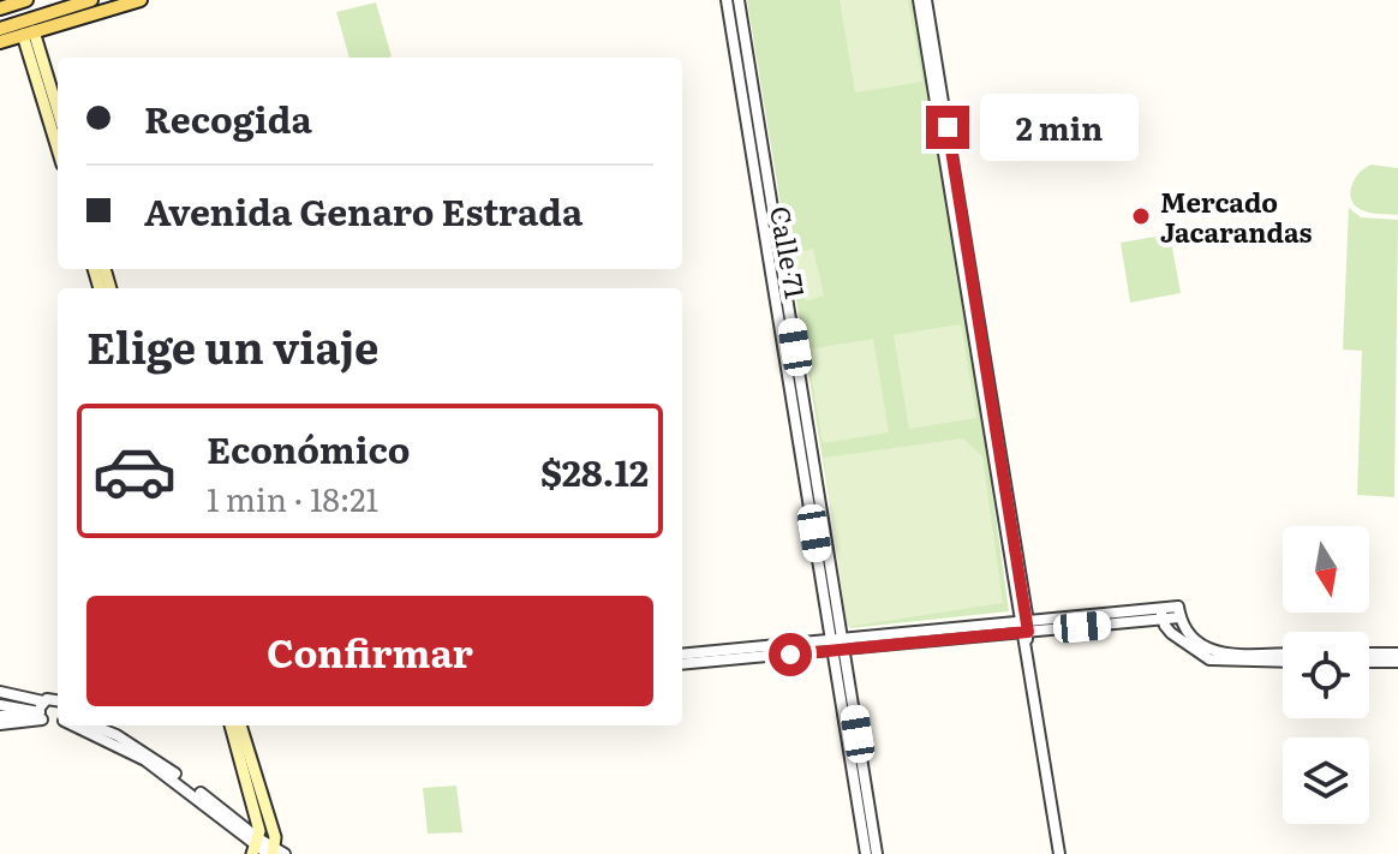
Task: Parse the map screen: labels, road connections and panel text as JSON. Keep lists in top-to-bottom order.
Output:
{
  "streets": {
    "street": ["Calle 71"]
  },
  "places": ["Mercado Jacarandas"],
  "north": "bottom",
  "page": {
    "banner": ["Recogida", "Avenida Genaro Estrada"],
    "bubble": "2 min",
    "heading": "Elige un viaje",
    "list": [
      {
        "name": "Económico",
        "note": "1 min · 18:21",
        "value": "$28.12"
      }
    ],
    "buttons": "Confirmar"
  }
}
